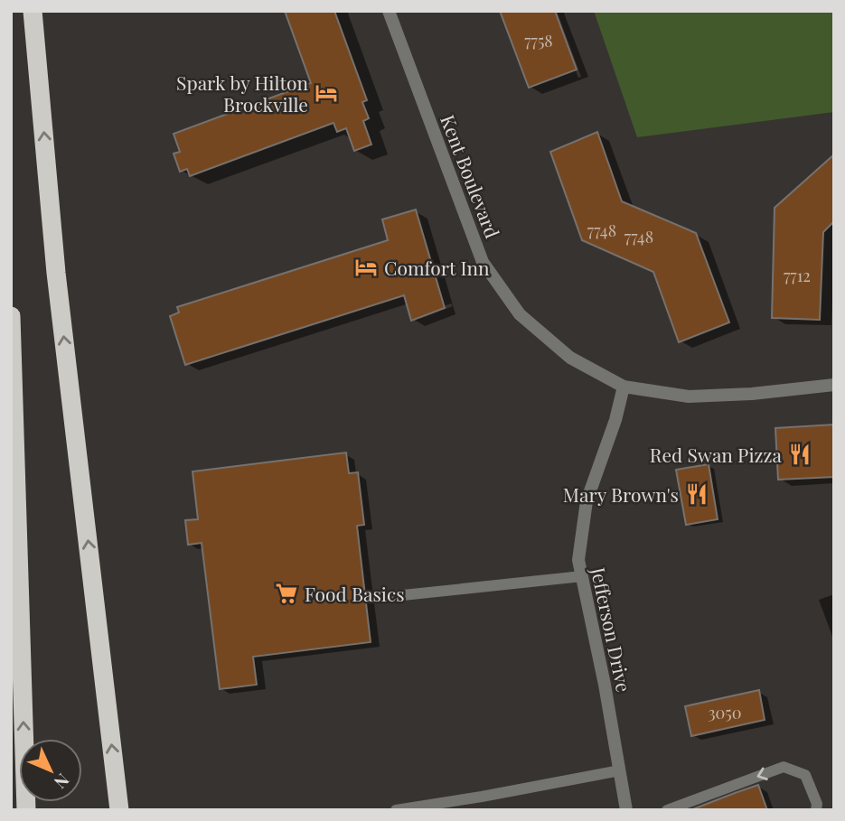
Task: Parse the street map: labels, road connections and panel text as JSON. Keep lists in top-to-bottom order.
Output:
{
  "streets": {
    "street": ["Kent Boulevard", "Jefferson Drive"]
  },
  "crossings": [
    ["Kent Boulevard", "Jefferson Drive"]
  ],
  "places": {
    "hotel": ["Spark by Hilton Brockville", "Comfort Inn"],
    "restaurant": ["Red Swan Pizza", "Mary Brown's"],
    "supermarket": ["Food Basics"]
  },
  "house_numbers": [
    "7758",
    "7748",
    "7748",
    "7712",
    "3050"
  ],
  "north": "bottom right"
}
